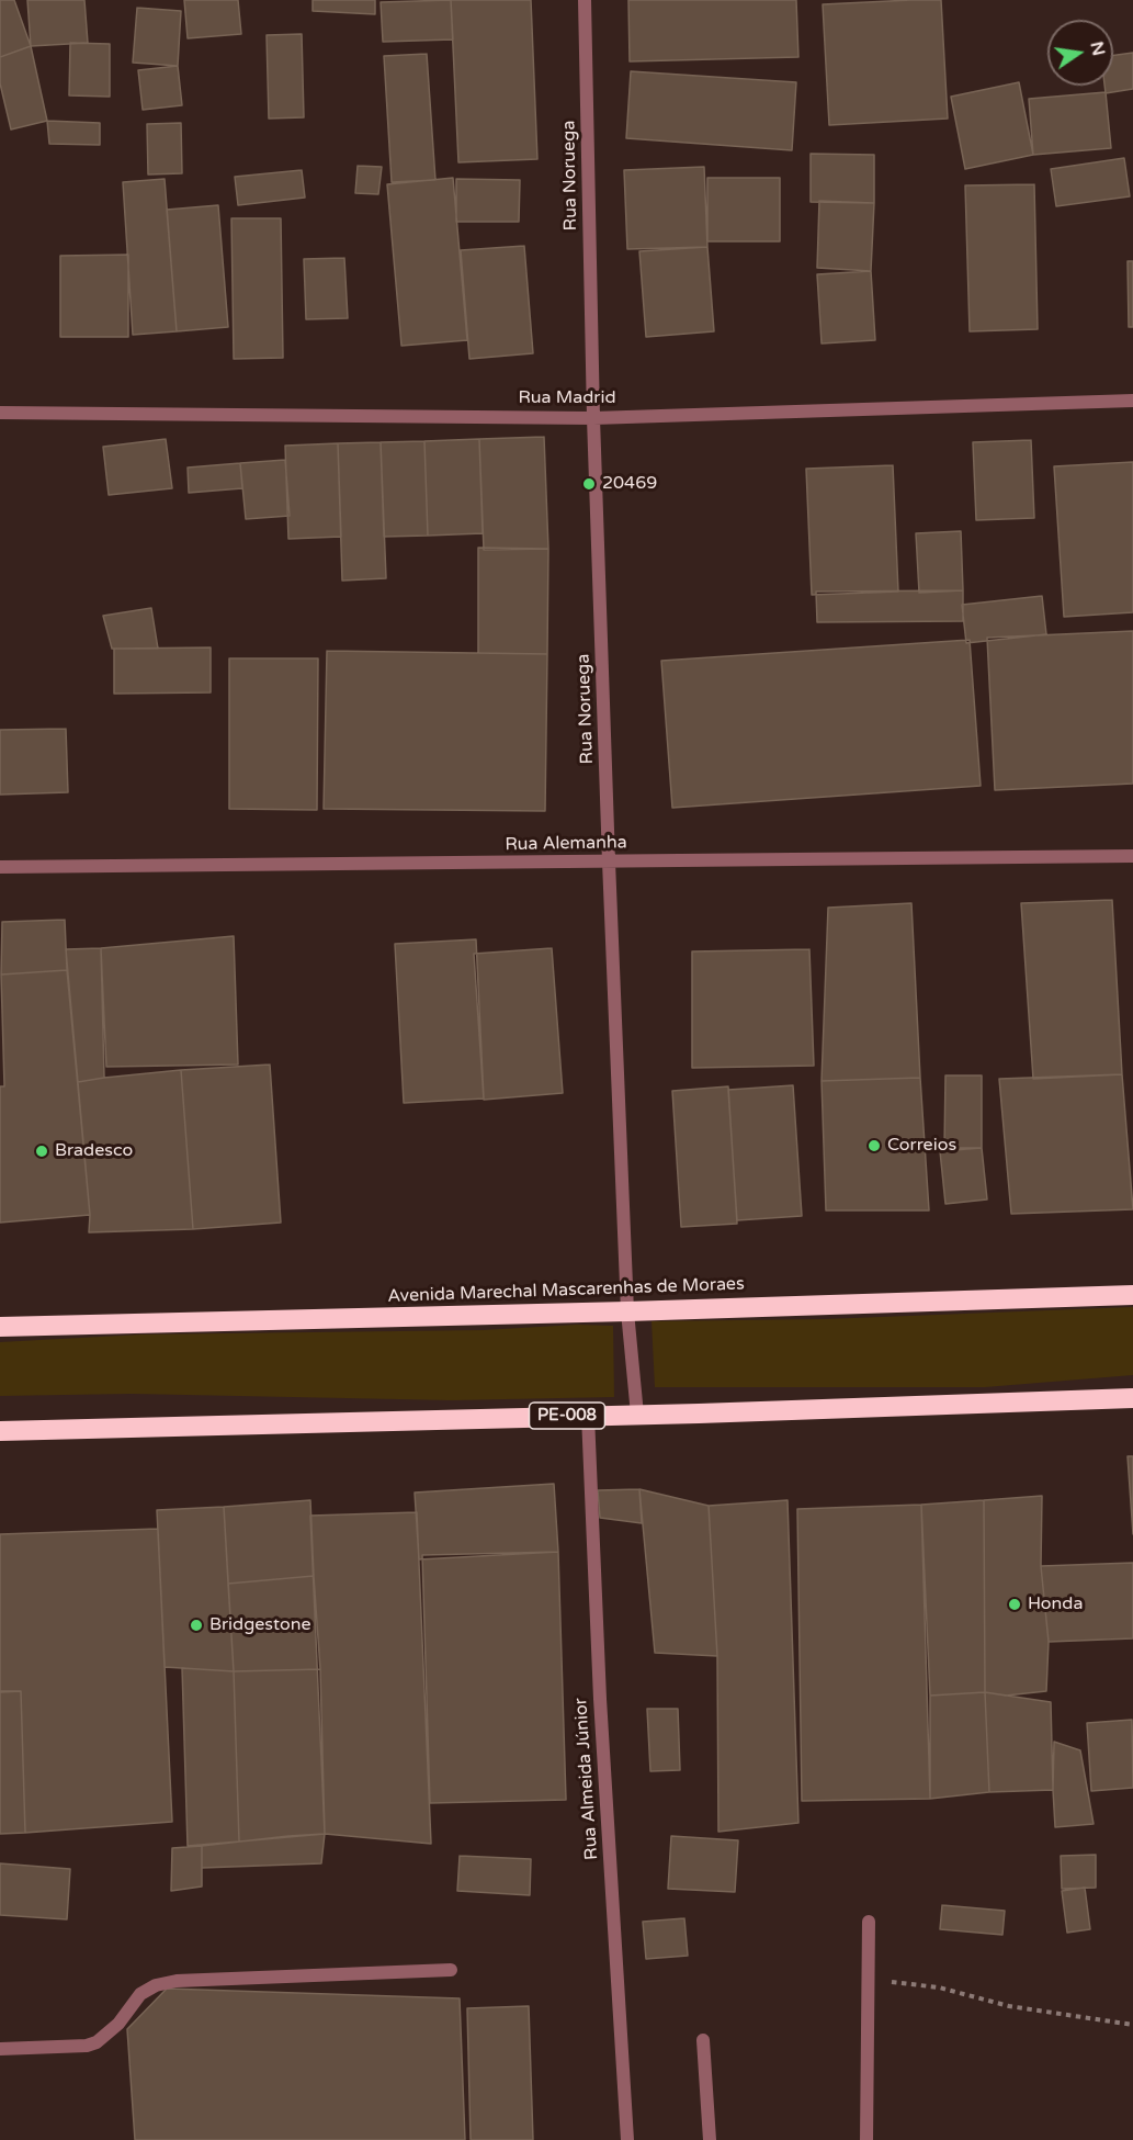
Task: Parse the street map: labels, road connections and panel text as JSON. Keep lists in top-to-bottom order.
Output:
{
  "streets": {
    "highway": ["Avenida Marechal Mascarenhas de Moraes", "PE-008"],
    "street": [
      "Rua Noruega",
      "Rua Madrid",
      "Rua Alemanha",
      "Rua Almeida Júnior"
    ]
  },
  "crossings": [
    ["Rua Noruega", "Rua Madrid"],
    ["Rua Noruega", "Rua Alemanha"],
    ["Rua Noruega", "Avenida Marechal Mascarenhas de Moraes"],
    ["Rua Noruega", "PE-008"],
    ["PE-008", "Rua Almeida Júnior"]
  ],
  "places": [
    "20469",
    "Correios",
    "Bradesco",
    "Honda",
    "Bridgestone"
  ],
  "north": "right"
}
